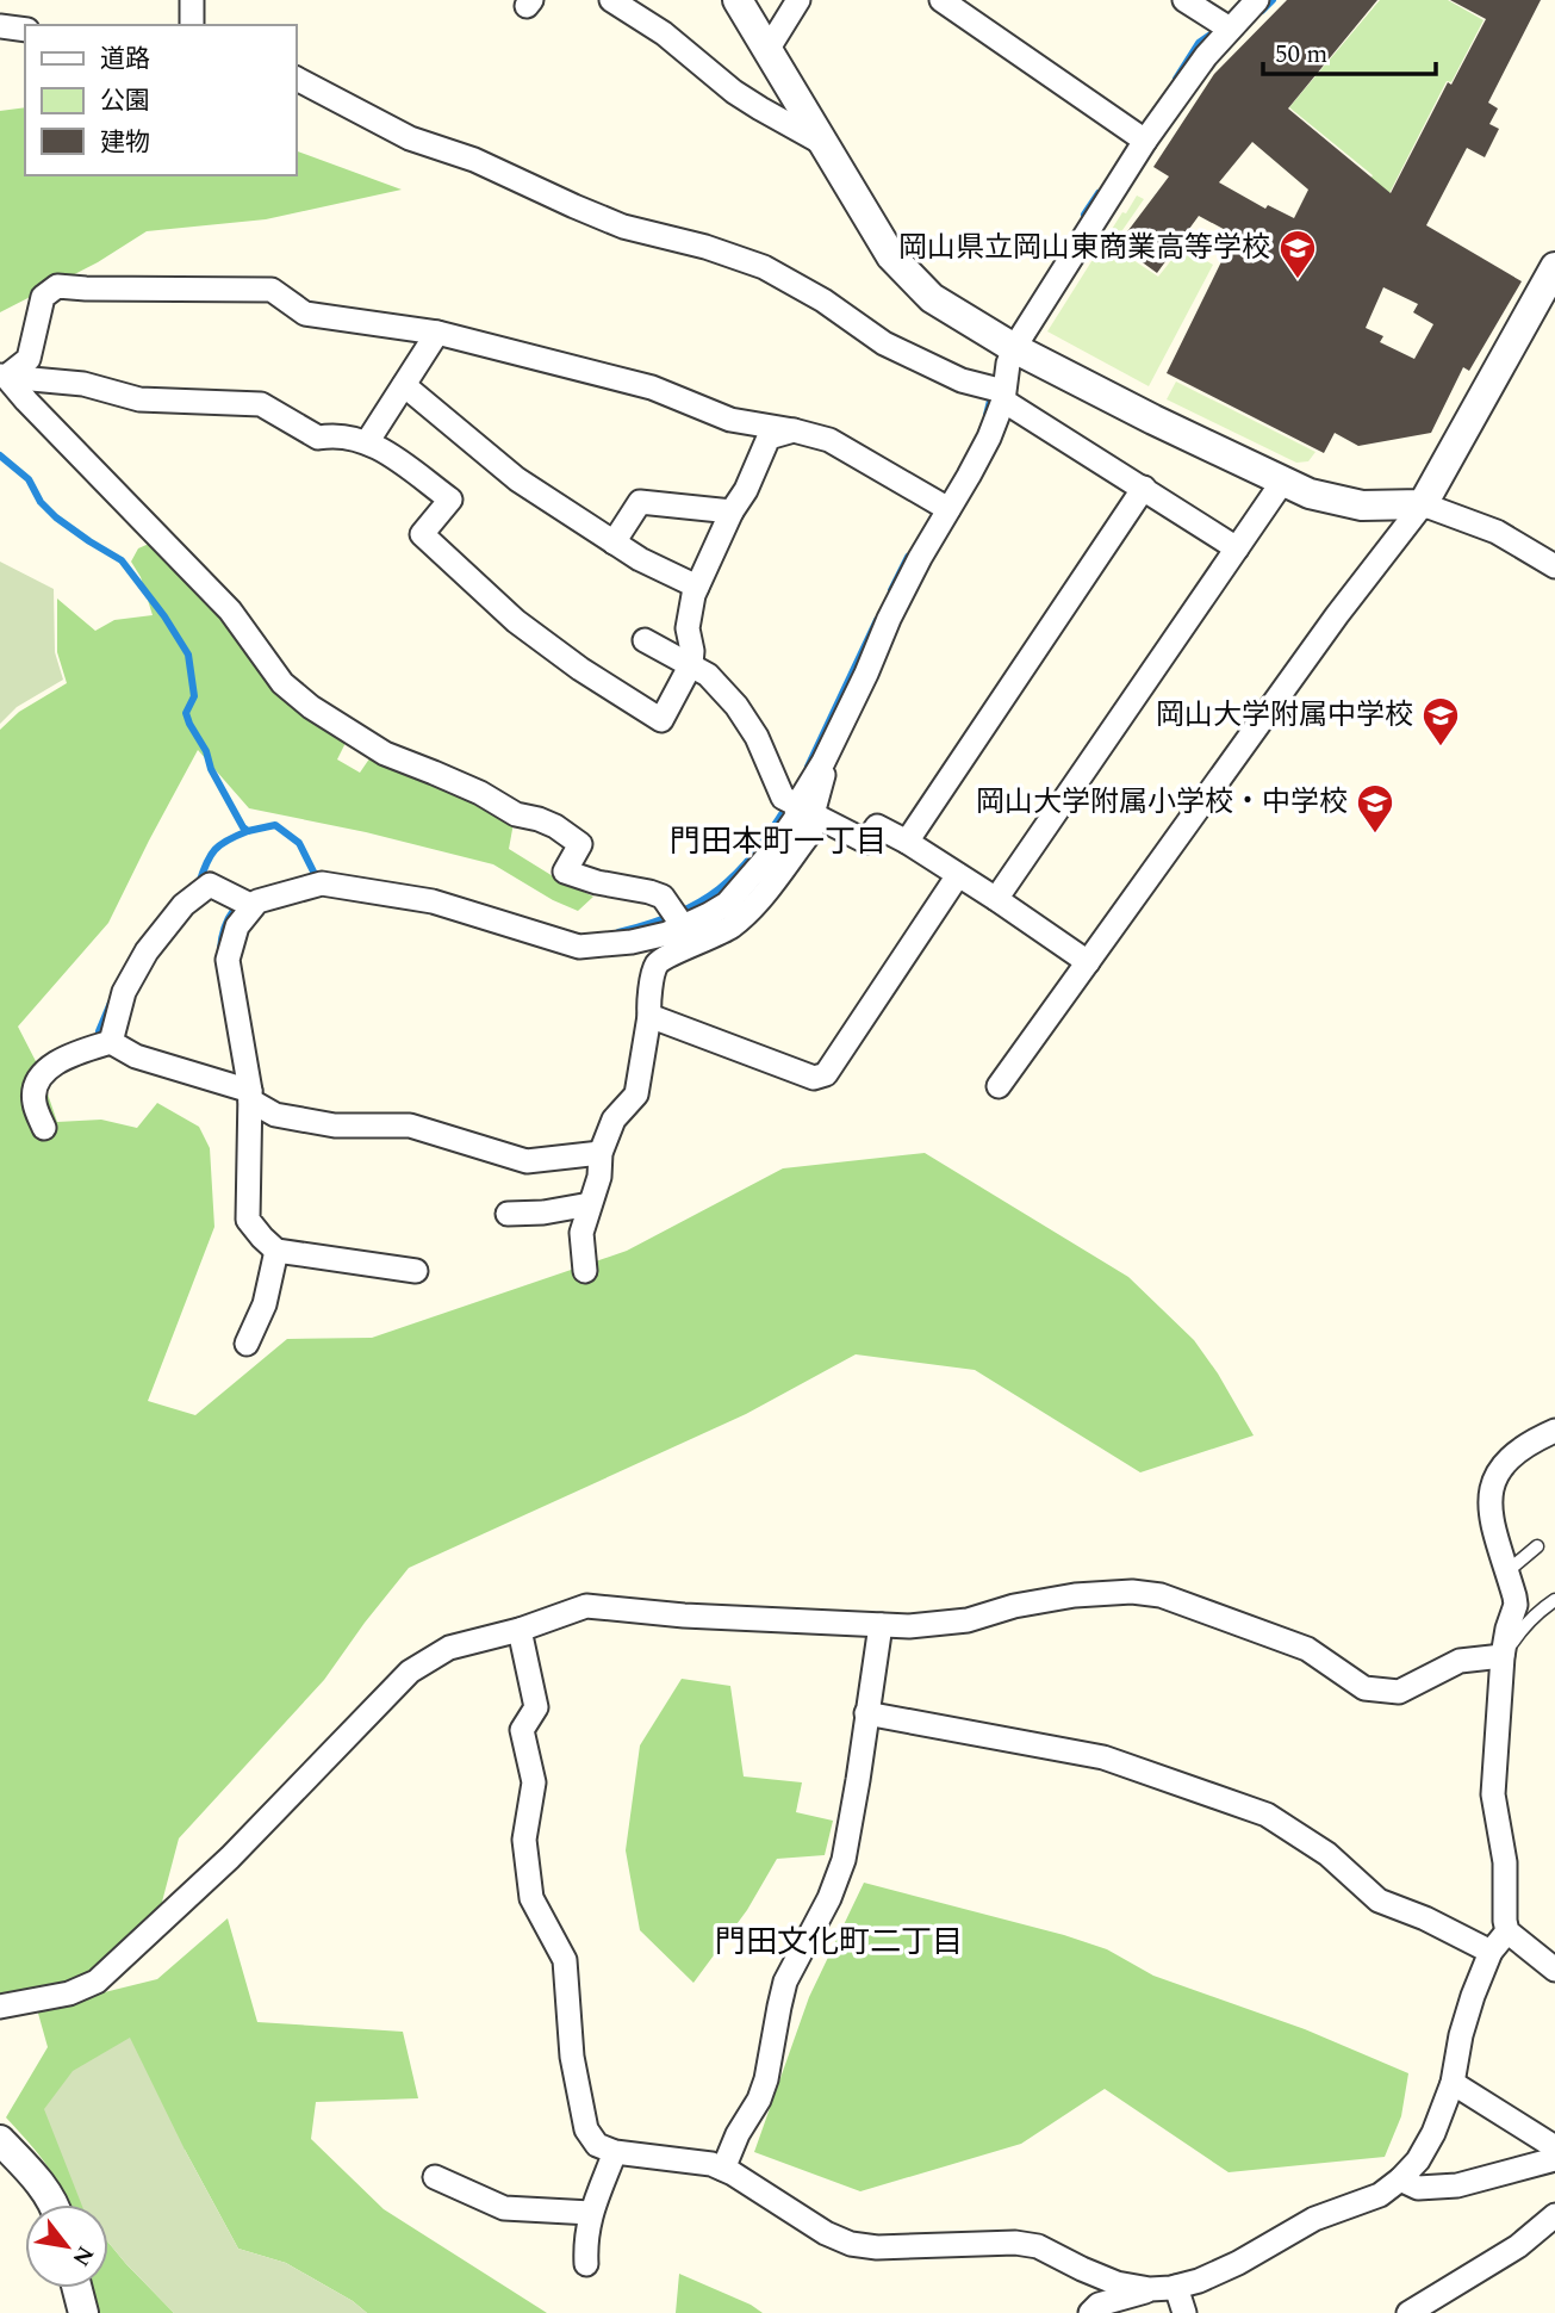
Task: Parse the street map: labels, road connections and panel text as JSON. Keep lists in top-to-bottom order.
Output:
{
  "districts": ["門田本町一丁目", "門田文化町二丁目"],
  "places": {
    "school or university": ["岡山県立岡山東商業高等学校", "岡山大学附属中学校", "岡山大学附属小学校・中学校"]
  },
  "legend": ["道路", "公園", "建物"],
  "scale_bar": "50 m",
  "north": "bottom right"
}
